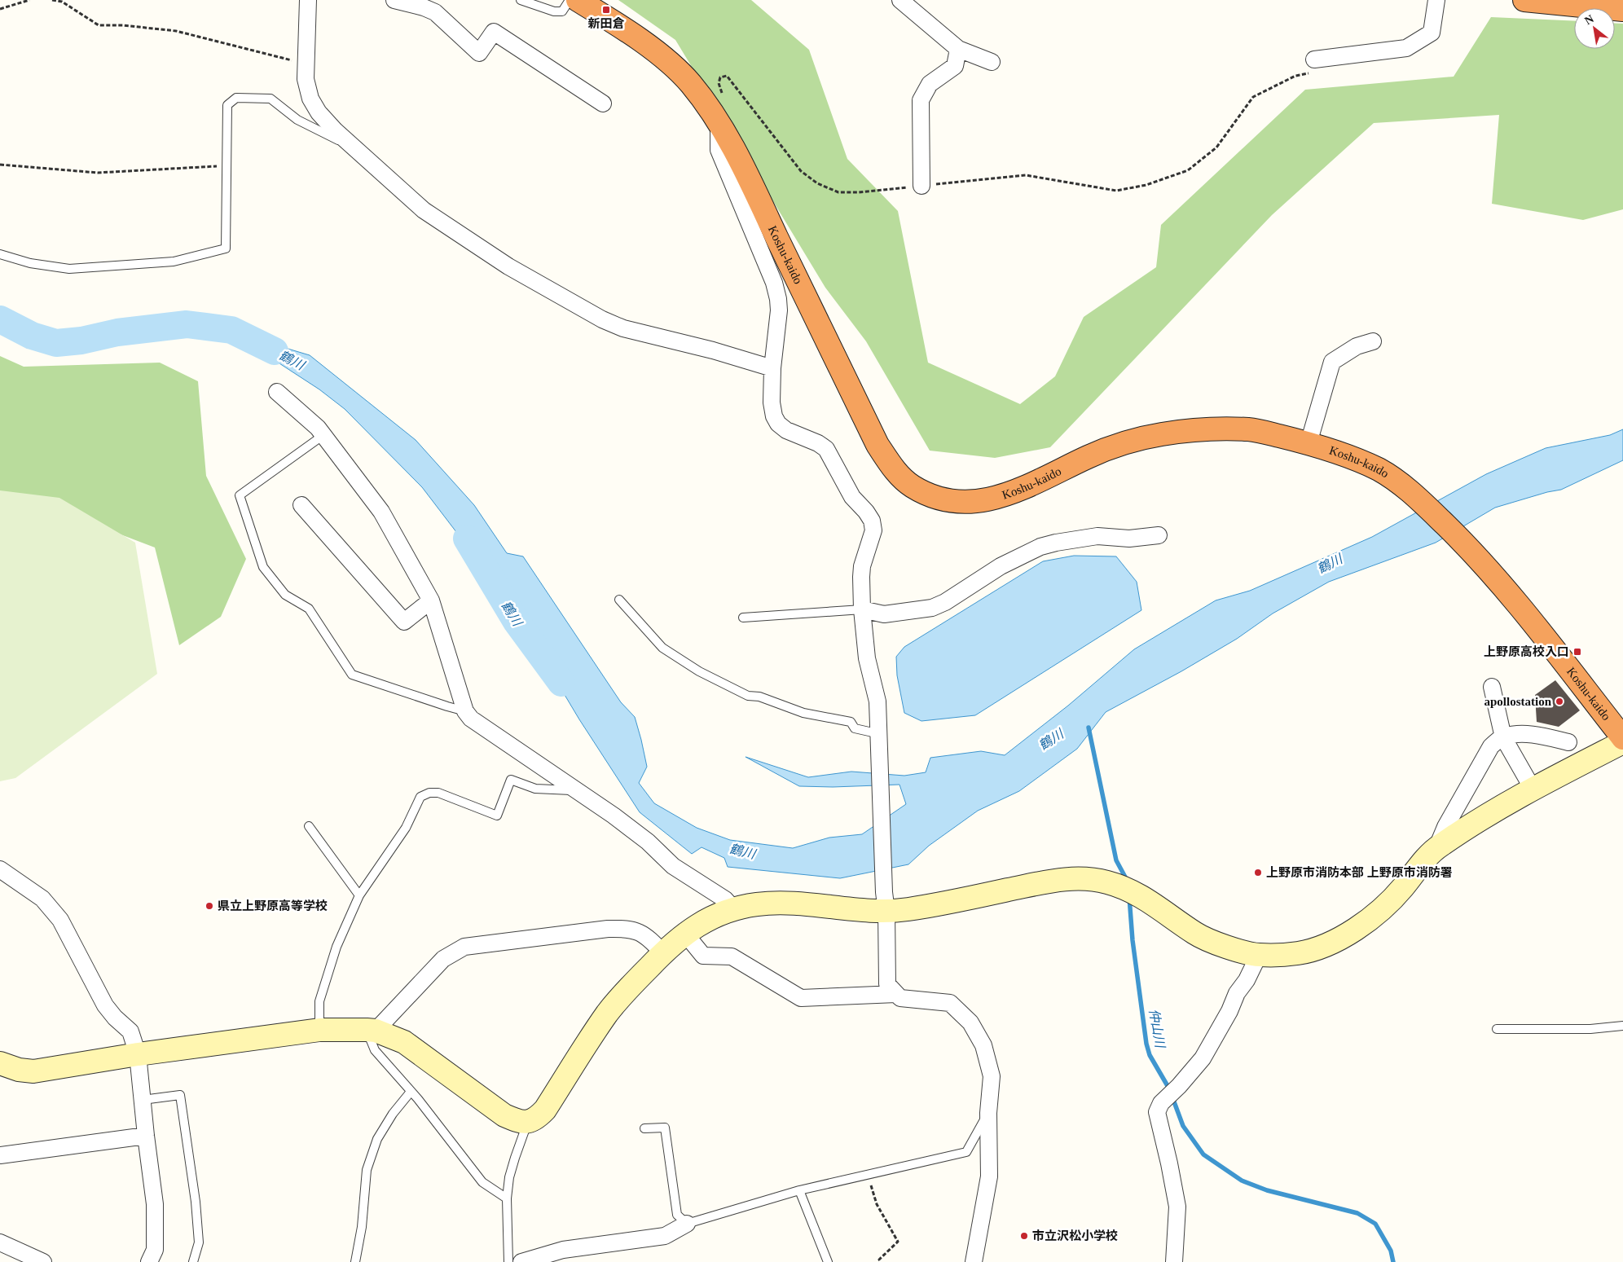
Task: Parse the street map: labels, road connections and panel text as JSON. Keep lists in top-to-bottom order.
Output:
{
  "streets": {
    "highway": ["Koshu-kaido"]
  },
  "water": ["鶴川", "仲山川"],
  "places": {
    "transit": ["新田倉", "上野原高校入口"],
    "other": [
      "apollostation",
      "上野原市消防本部 上野原市消防署",
      "県立上野原高等学校",
      "市立沢松小学校"
    ]
  },
  "north": "top left"
}
